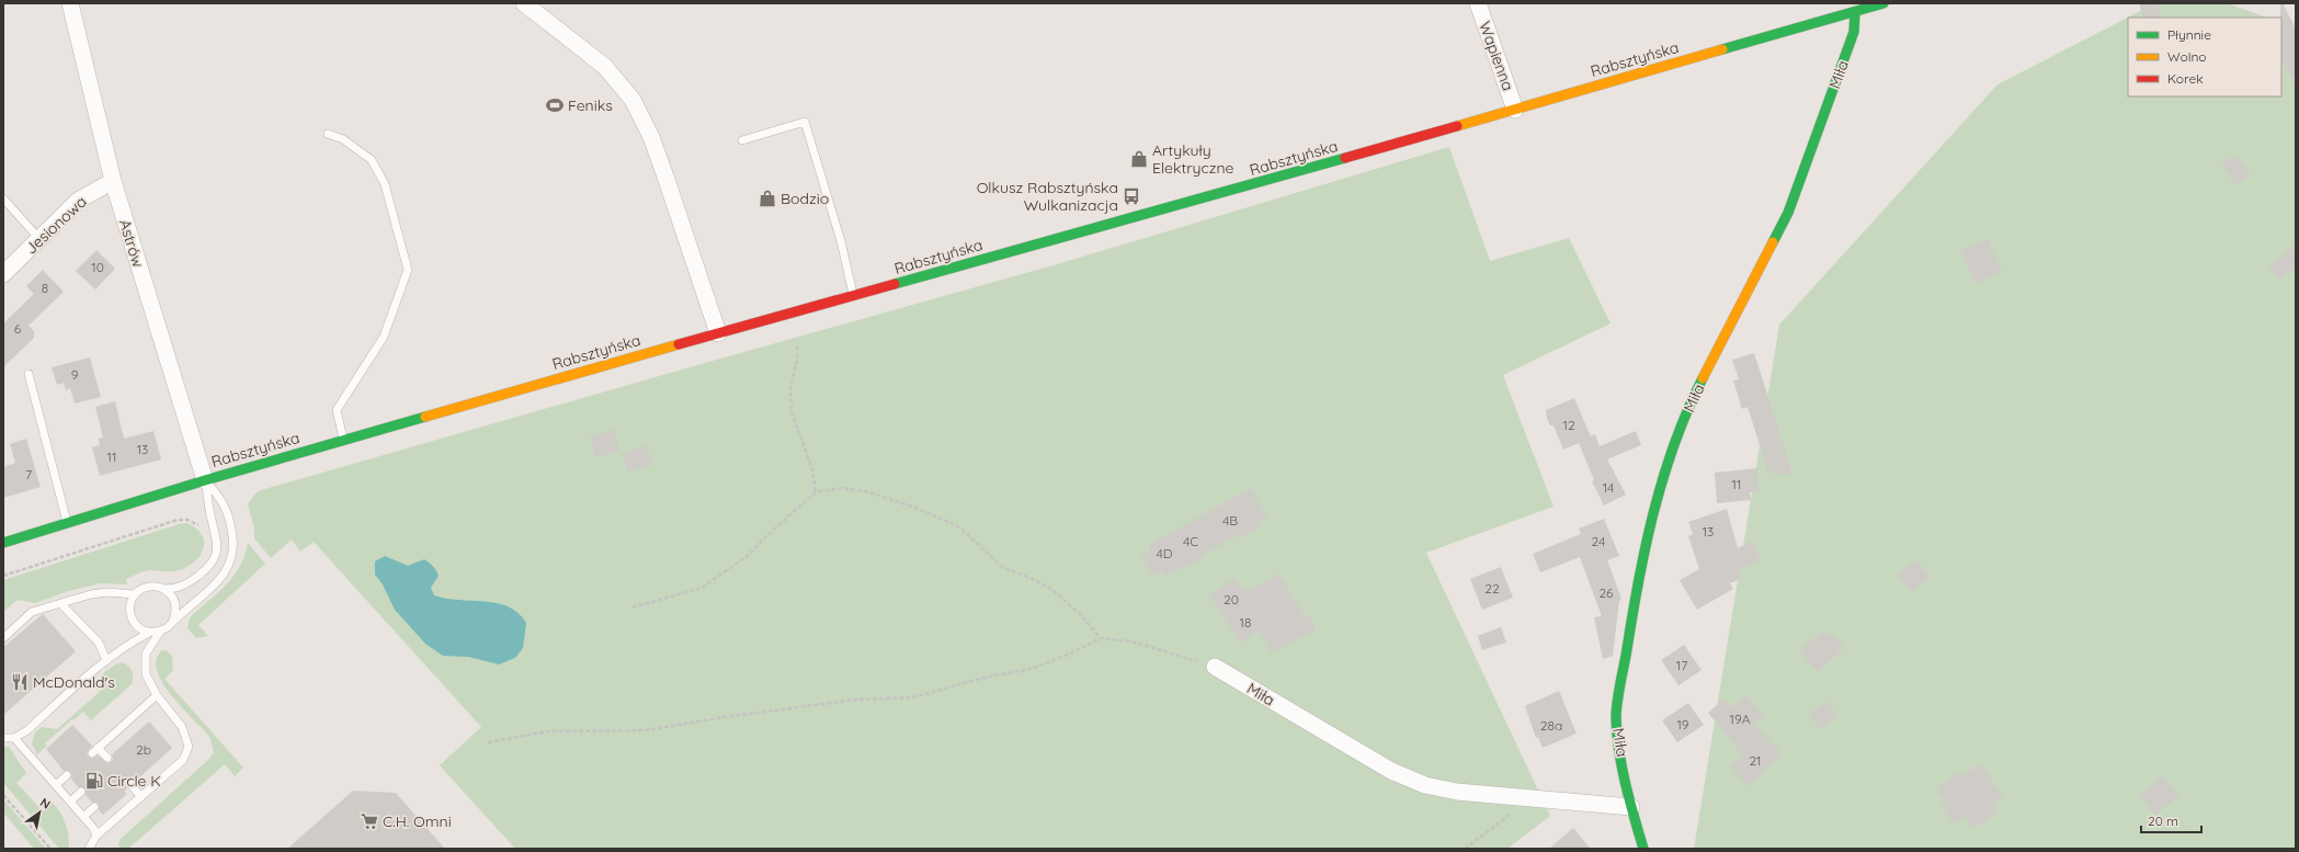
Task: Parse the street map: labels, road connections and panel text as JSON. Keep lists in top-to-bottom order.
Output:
{
  "streets": {
    "street": [
      "Wapienna",
      "Rabsztyńska",
      "Miła",
      "Jesionowa",
      "Astrów"
    ]
  },
  "crossings": [
    ["Wapienna", "Rabsztyńska"],
    ["Rabsztyńska", "Miła"],
    ["Rabsztyńska", "Astrów"],
    ["Jesionowa", "Astrów"]
  ],
  "places": {
    "sports": ["Feniks"],
    "shop": ["Artykuły Elektryczne", "Bodzio"],
    "bus stop": ["Olkusz Rabsztyńska Wulkanizacja"],
    "restaurant": ["McDonald's"],
    "fuel station": ["Circle K"],
    "supermarket": ["C.H. Omni"]
  },
  "house_numbers": [
    "10",
    "8",
    "6",
    "9",
    "12",
    "13",
    "11",
    "7",
    "11",
    "14",
    "4B",
    "13",
    "4C",
    "24",
    "4D",
    "22",
    "26",
    "20",
    "18",
    "17",
    "19A",
    "19",
    "28a",
    "2b",
    "21"
  ],
  "legend": ["Płynnie", "Wolno", "Korek"],
  "scale_bar": "20 m",
  "north": "top right"
}
